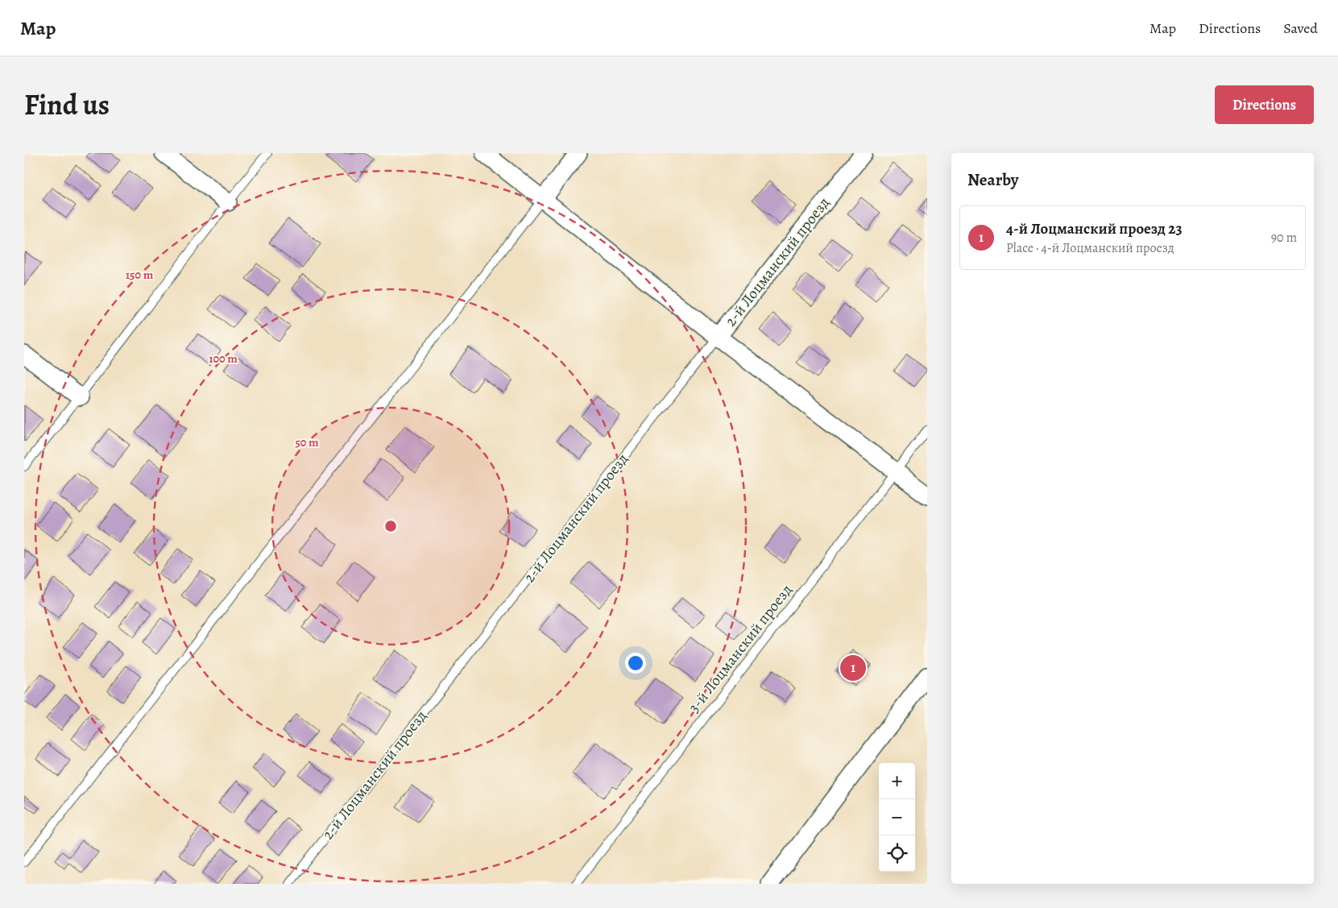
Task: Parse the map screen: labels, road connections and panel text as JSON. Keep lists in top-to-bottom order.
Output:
{
  "streets": {
    "street": ["2-й Лоцманский проезд"],
    "lane": ["3-й Лоцманский проезд"]
  },
  "page": {
    "header": "Map",
    "nav": ["Map", "Directions", "Saved"],
    "title": "Find us",
    "buttons": "Directions",
    "heading": "Nearby",
    "list": [
      {
        "mark": "1",
        "name": "4-й Лоцманский проезд 23",
        "note": "Place · 4-й Лоцманский проезд",
        "value": "90 m"
      }
    ],
    "pins": "1",
    "map_buttons": ["+", "−"]
  },
  "rings": ["150 m", "100 m", "50 m"]
}
